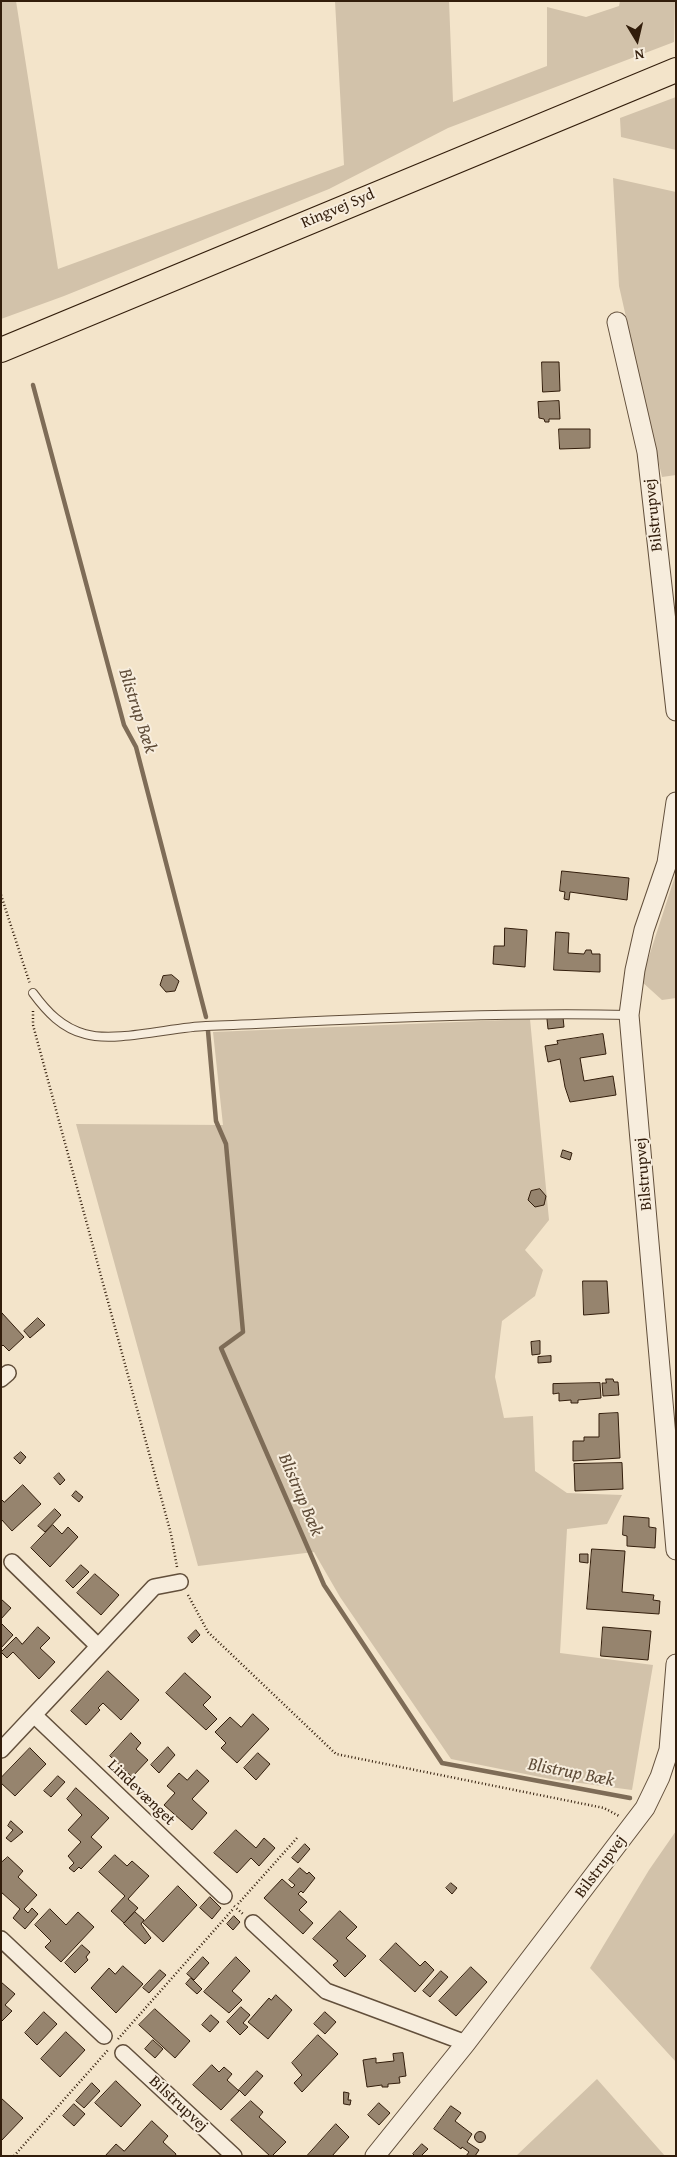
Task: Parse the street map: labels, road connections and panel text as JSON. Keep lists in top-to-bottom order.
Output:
{
  "streets": {
    "main road": ["Ringvej Syd"],
    "street": ["Bilstrupvej", "Lindevænget"]
  },
  "water": ["Blistrup Bæk"],
  "north": "bottom"
}
